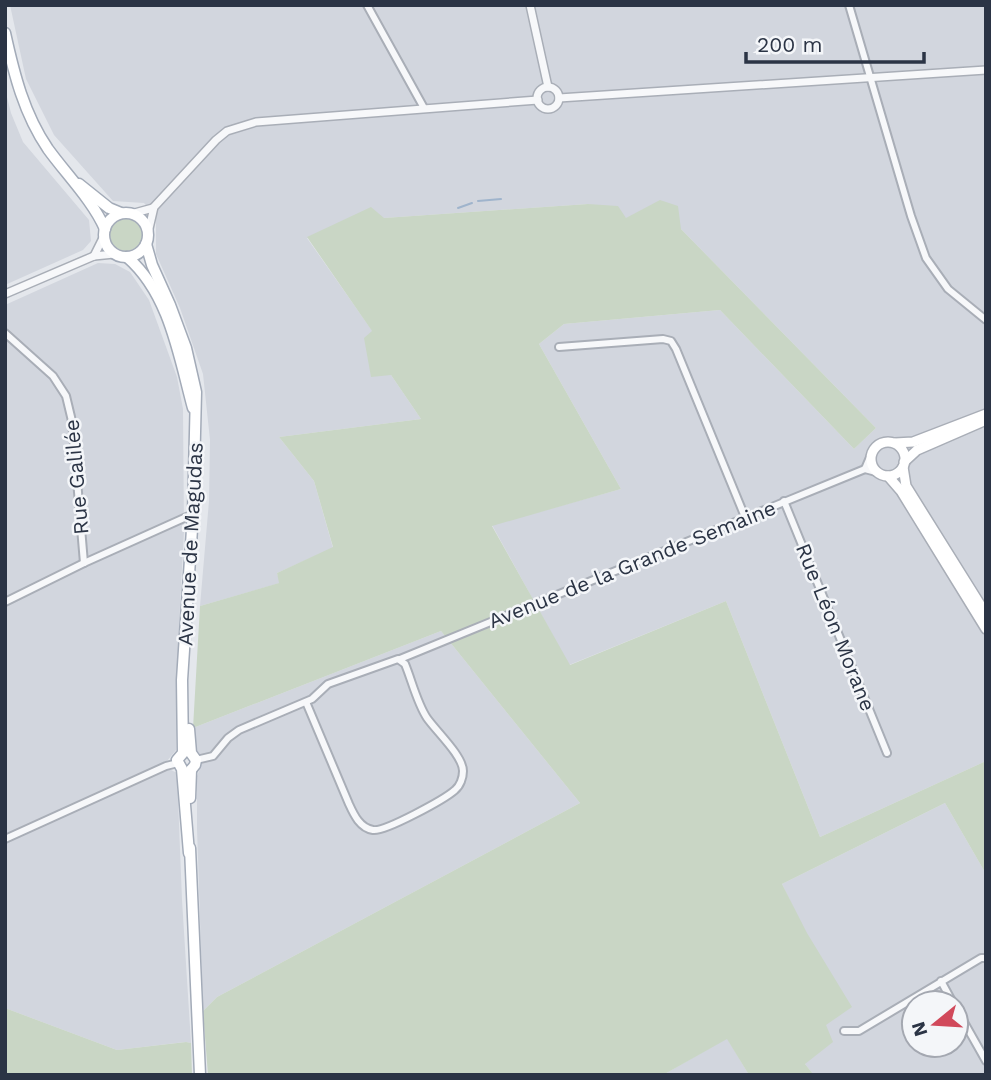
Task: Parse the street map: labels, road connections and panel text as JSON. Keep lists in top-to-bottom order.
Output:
{
  "streets": {
    "main road": ["Avenue de Magudas"],
    "street": ["Rue Galilée", "Avenue de la Grande Semaine", "Rue Léon Morane"]
  },
  "crossings": [
    ["Avenue de Magudas", "Avenue de la Grande Semaine"],
    ["Avenue de la Grande Semaine", "Rue Léon Morane"]
  ],
  "scale_bar": "200 m",
  "north": "left"
}
